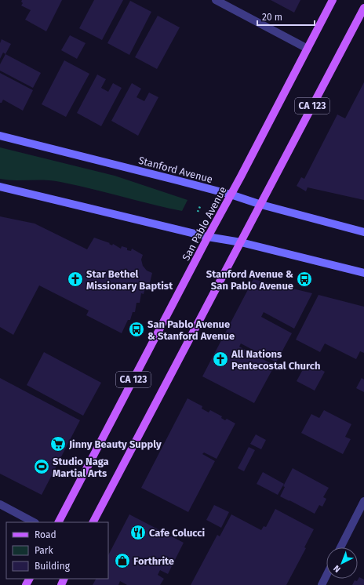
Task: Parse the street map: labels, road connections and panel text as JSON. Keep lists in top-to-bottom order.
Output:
{
  "streets": {
    "main road": ["CA 123", "Stanford Avenue", "San Pablo Avenue"]
  },
  "crossings": [
    ["CA 123", "Stanford Avenue"],
    ["Stanford Avenue", "San Pablo Avenue"]
  ],
  "places": {
    "church": ["Star Bethel Missionary Baptist", "All Nations Pentecostal Church"],
    "bus stop": ["Stanford Avenue & San Pablo Avenue", "San Pablo Avenue & Stanford Avenue"],
    "supermarket": ["Jinny Beauty Supply"],
    "sports": ["Studio Naga Martial Arts"],
    "restaurant": ["Cafe Colucci"],
    "shop": ["Forthrite"]
  },
  "legend": ["Road", "Park", "Building"],
  "scale_bar": "20 m",
  "north": "bottom left"
}
